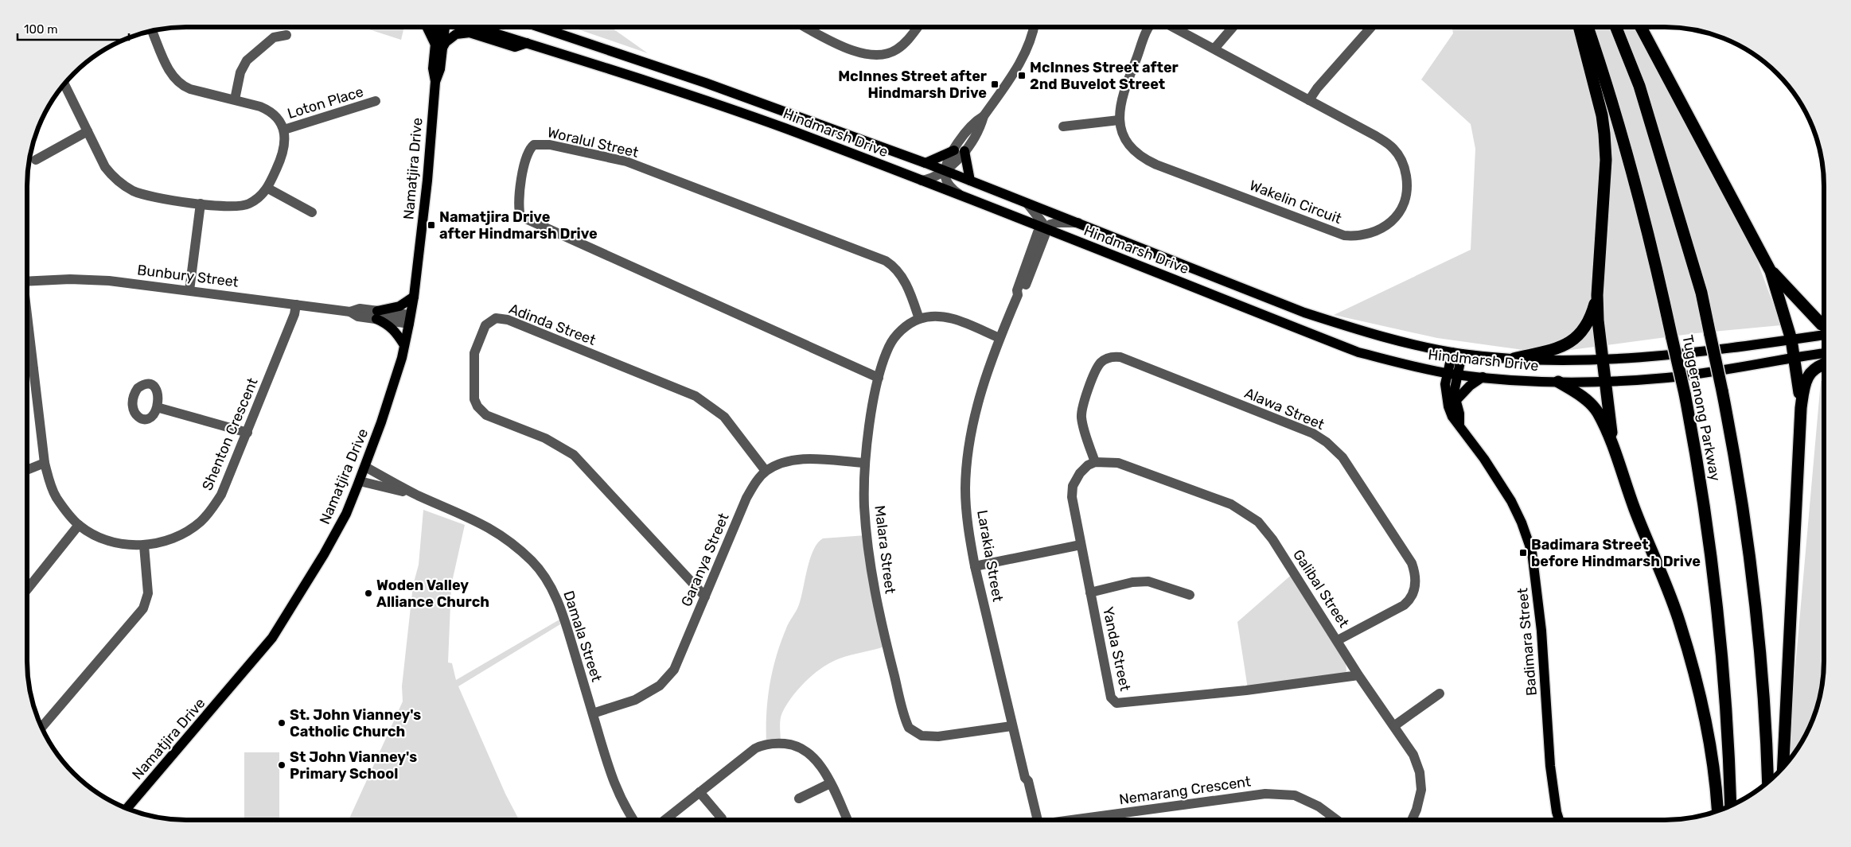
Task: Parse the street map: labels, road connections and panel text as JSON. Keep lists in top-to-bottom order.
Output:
{
  "streets": {
    "highway": ["Tuggeranong Parkway"],
    "main road": ["Hindmarsh Drive", "Namatjira Drive", "Badimara Street"],
    "street": [
      "Loton Place",
      "Woralul Street",
      "Wakelin Circuit",
      "Bunbury Street",
      "Adinda Street",
      "Alawa Street",
      "Shenton Crescent",
      "Malara Street",
      "Larakia Street",
      "Garanya Street",
      "Galibal Street",
      "Damala Street",
      "Yanda Street",
      "Nemarang Crescent"
    ]
  },
  "crossings": [
    ["Hindmarsh Drive", "Larakia Street"],
    ["Hindmarsh Drive", "Badimara Street"],
    ["Woralul Street", "Malara Street"],
    ["Namatjira Drive", "Bunbury Street"],
    ["Namatjira Drive", "Damala Street"],
    ["Bunbury Street", "Shenton Crescent"],
    ["Adinda Street", "Garanya Street"],
    ["Alawa Street", "Galibal Street"],
    ["Alawa Street", "Yanda Street"],
    ["Malara Street", "Larakia Street"],
    ["Malara Street", "Garanya Street"],
    ["Garanya Street", "Damala Street"],
    ["Galibal Street", "Yanda Street"]
  ],
  "places": {
    "transit": [
      "McInnes Street after 2nd Buvelot Street",
      "McInnes Street after Hindmarsh Drive",
      "Namatjira Drive after Hindmarsh Drive",
      "Badimara Street before Hindmarsh Drive"
    ],
    "other": ["Woden Valley Alliance Church", "St. John Vianney's Catholic Church", "St John Vianney's Primary School"]
  },
  "scale_bar": "100 m"
}
